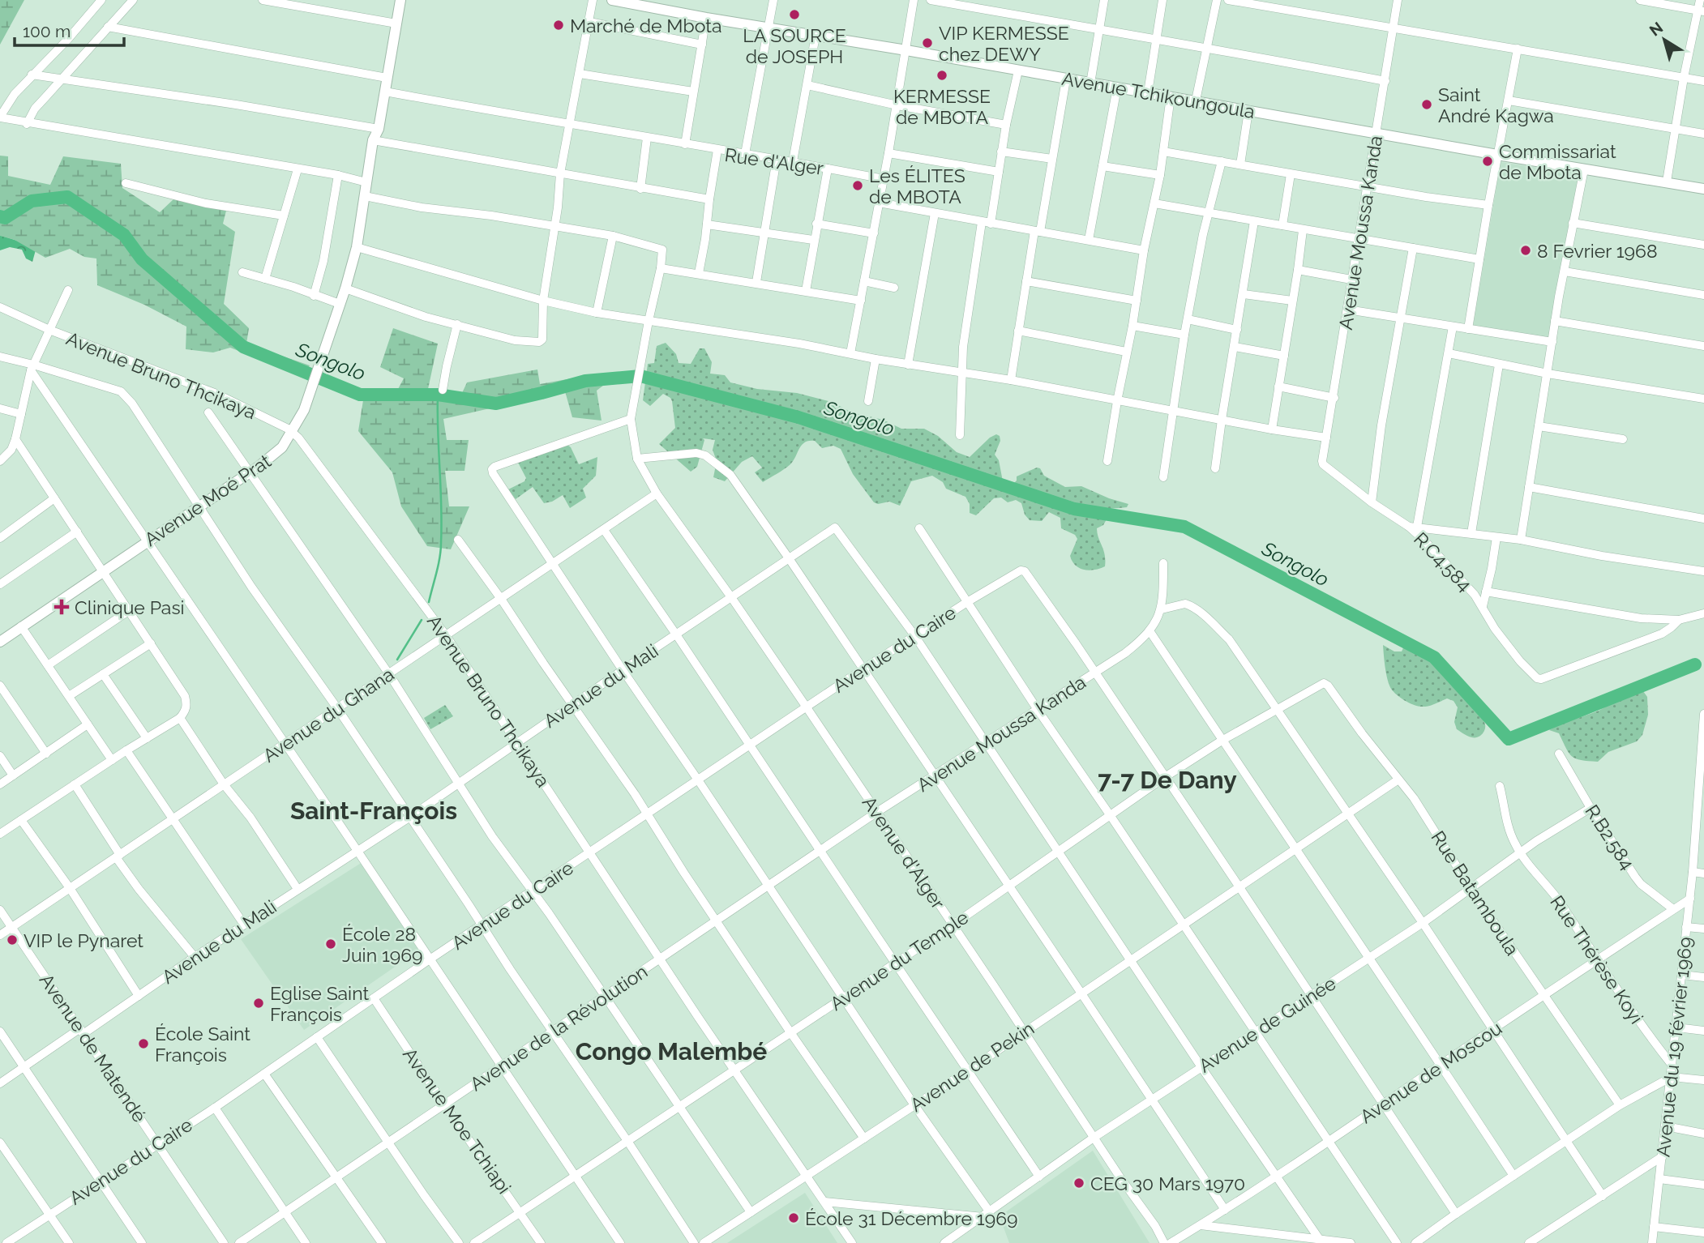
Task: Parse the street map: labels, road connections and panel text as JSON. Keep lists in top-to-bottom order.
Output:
{
  "streets": {
    "street": [
      "Avenue Tchikoungoula",
      "Rue d'Alger",
      "Avenue Moussa Kanda",
      "Avenue Bruno Thcikaya",
      "Avenue Moé Prat",
      "R.C4.584",
      "Avenue du Caire",
      "Avenue du Mali",
      "Avenue du Ghana",
      "R.B2.584",
      "Avenue d'Alger",
      "Rue Batamboula",
      "Rue Thérèse Koyi",
      "Avenue du Temple",
      "Avenue de Guinée",
      "Avenue de la Révolution",
      "Avenue du 19 février 1969",
      "Avenue de Matendé",
      "Avenue de Pekin",
      "Avenue de Moscou",
      "Avenue Moe Tchiapi"
    ]
  },
  "crossings": [
    ["Avenue Tchikoungoula", "Avenue Moussa Kanda"],
    ["Avenue Moussa Kanda", "R.C4.584"],
    ["Avenue Moussa Kanda", "Avenue du Caire"],
    ["Avenue Moussa Kanda", "Avenue d'Alger"],
    ["Avenue Moussa Kanda", "Avenue de la Révolution"],
    ["Avenue Bruno Thcikaya", "Avenue Moé Prat"],
    ["Avenue Bruno Thcikaya", "Avenue du Caire"],
    ["Avenue Bruno Thcikaya", "Avenue du Mali"],
    ["Avenue Bruno Thcikaya", "Avenue du Ghana"],
    ["Avenue Bruno Thcikaya", "Avenue du Temple"],
    ["Avenue Bruno Thcikaya", "Avenue de la Révolution"],
    ["Avenue Bruno Thcikaya", "Avenue de Pekin"],
    ["Avenue du Caire", "Avenue du Mali"],
    ["Avenue du Caire", "Avenue d'Alger"],
    ["Avenue du Caire", "Avenue de Matendé"],
    ["Avenue du Caire", "Avenue Moe Tchiapi"],
    ["Avenue du Mali", "Avenue d'Alger"],
    ["Avenue du Mali", "Avenue de Matendé"],
    ["Avenue du Ghana", "Avenue d'Alger"],
    ["Avenue du Ghana", "Avenue de Matendé"],
    ["R.B2.584", "Avenue de Guinée"],
    ["R.B2.584", "Avenue de Moscou"],
    ["Avenue d'Alger", "Avenue du Temple"],
    ["Avenue d'Alger", "Avenue de Guinée"],
    ["Avenue d'Alger", "Avenue de la Révolution"],
    ["Avenue d'Alger", "Avenue de Pekin"],
    ["Rue Batamboula", "Avenue du Temple"],
    ["Rue Batamboula", "Avenue de Guinée"],
    ["Rue Batamboula", "Avenue de Pekin"],
    ["Rue Batamboula", "Avenue de Moscou"],
    ["Rue Thérèse Koyi", "Avenue de Guinée"],
    ["Rue Thérèse Koyi", "Avenue du 19 février 1969"],
    ["Rue Thérèse Koyi", "Avenue de Moscou"],
    ["Avenue du Temple", "Avenue Moe Tchiapi"],
    ["Avenue de la Révolution", "Avenue Moe Tchiapi"],
    ["Avenue du 19 février 1969", "Avenue de Moscou"]
  ],
  "districts": ["7-7 De Dany", "Saint-François", "Congo Malembé"],
  "water": ["Songolo"],
  "places": {
    "other": [
      "LA SOURCE de JOSEPH",
      "Marché de Mbota",
      "VIP KERMESSE chez DEWY",
      "KERMESSE de MBOTA",
      "Saint André Kagwa",
      "Commissariat de Mbota",
      "Les ÉLITES de MBOTA",
      "8 Fevrier 1968",
      "VIP le Pynaret",
      "École 28 Juin 1969",
      "Eglise Saint François",
      "École Saint François",
      "CEG 30 Mars 1970",
      "École 31 Décembre 1969"
    ],
    "health": ["Clinique Pasi"]
  },
  "scale_bar": "100 m",
  "north": "top left"
}
